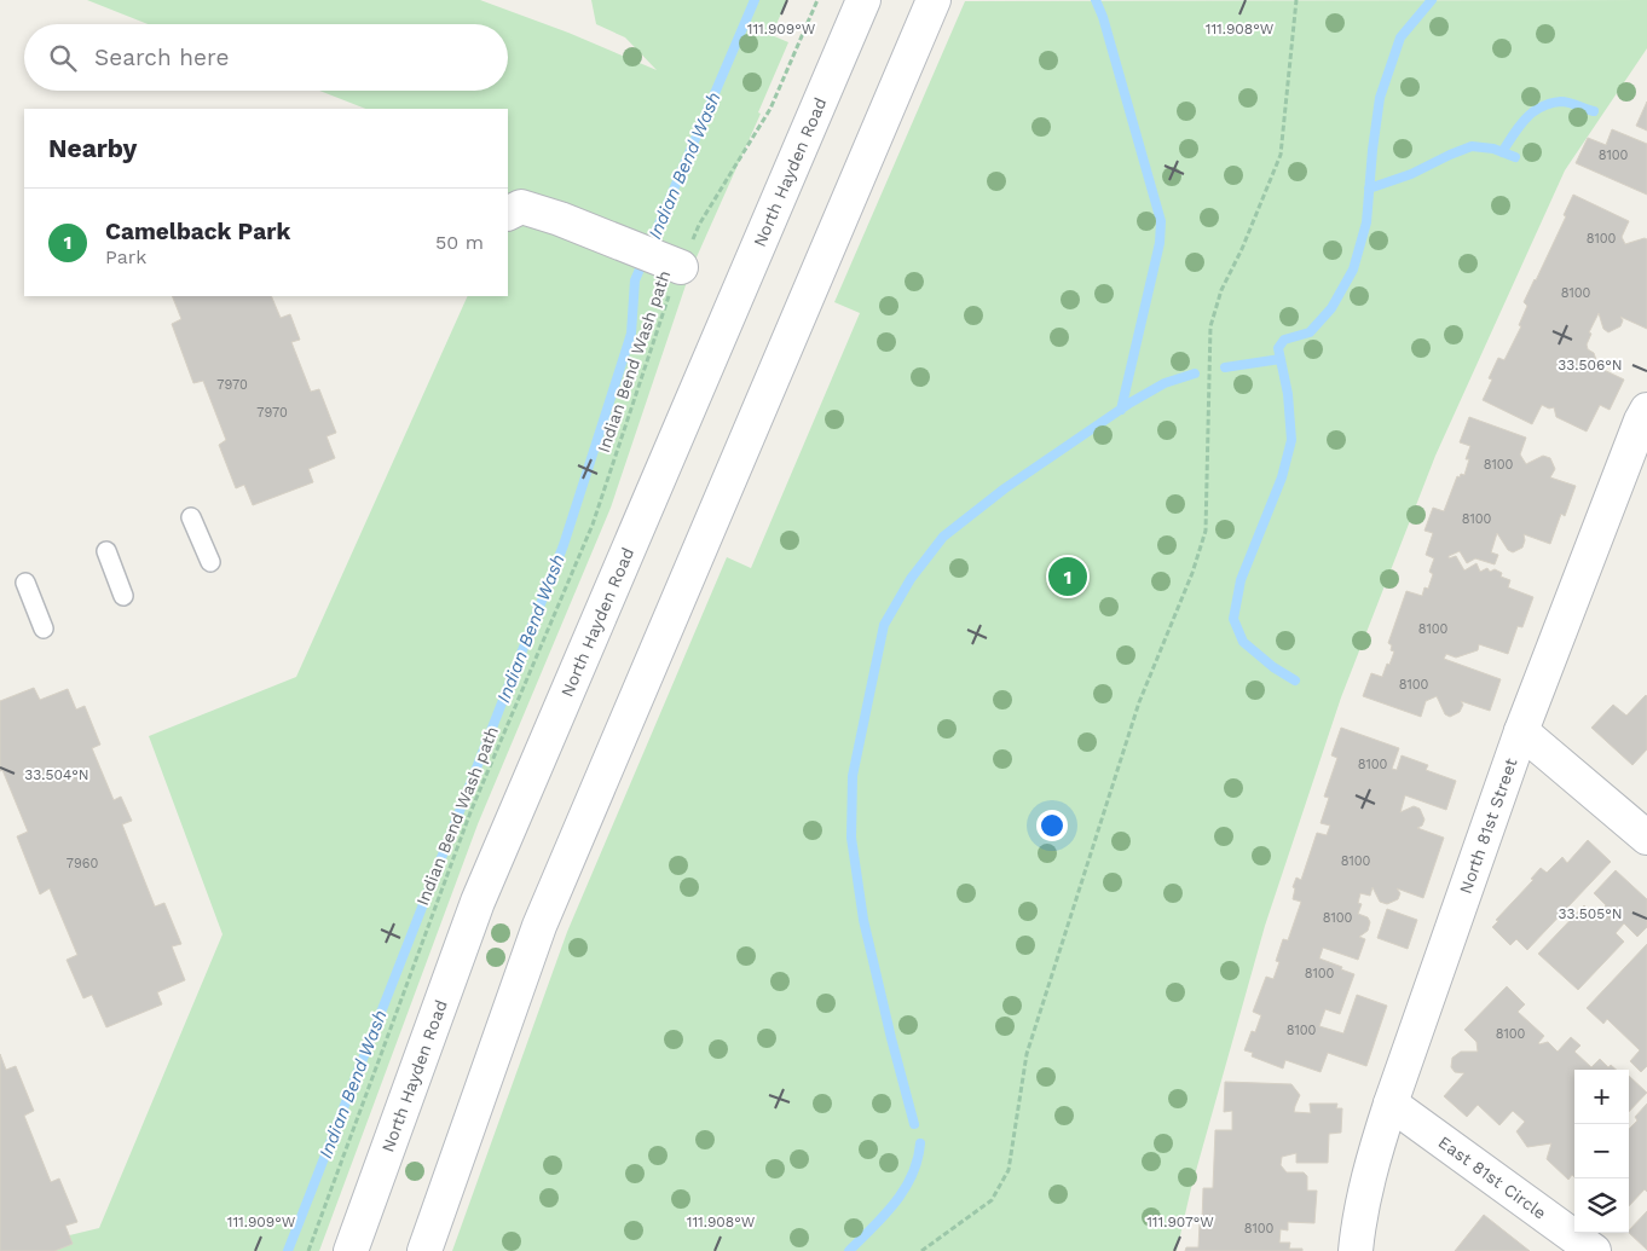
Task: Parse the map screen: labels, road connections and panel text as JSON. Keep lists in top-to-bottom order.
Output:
{
  "streets": {
    "main road": ["North Hayden Road", "North 81st Street", "East 81st Circle"],
    "path": ["Indian Bend Wash path"]
  },
  "crossings": [
    ["North 81st Street", "East 81st Circle"]
  ],
  "water": ["Indian Bend Wash"],
  "house_numbers": [
    "8100",
    "8100",
    "8100",
    "7970",
    "7970",
    "8100",
    "8100",
    "8100",
    "8100",
    "8100",
    "8100",
    "7960",
    "8100",
    "8100",
    "8100",
    "8100",
    "8100"
  ],
  "page": {
    "search": "Search here",
    "heading": "Nearby",
    "list": [
      {
        "mark": "1",
        "name": "Camelback Park",
        "note": "Park",
        "value": "50 m"
      }
    ],
    "pins": "1",
    "map_buttons": ["+", "−"]
  },
  "coordinates": [
    "111.909°W",
    "111.908°W",
    "33.506°N",
    "33.504°N",
    "33.505°N",
    "111.907°W"
  ]
}
